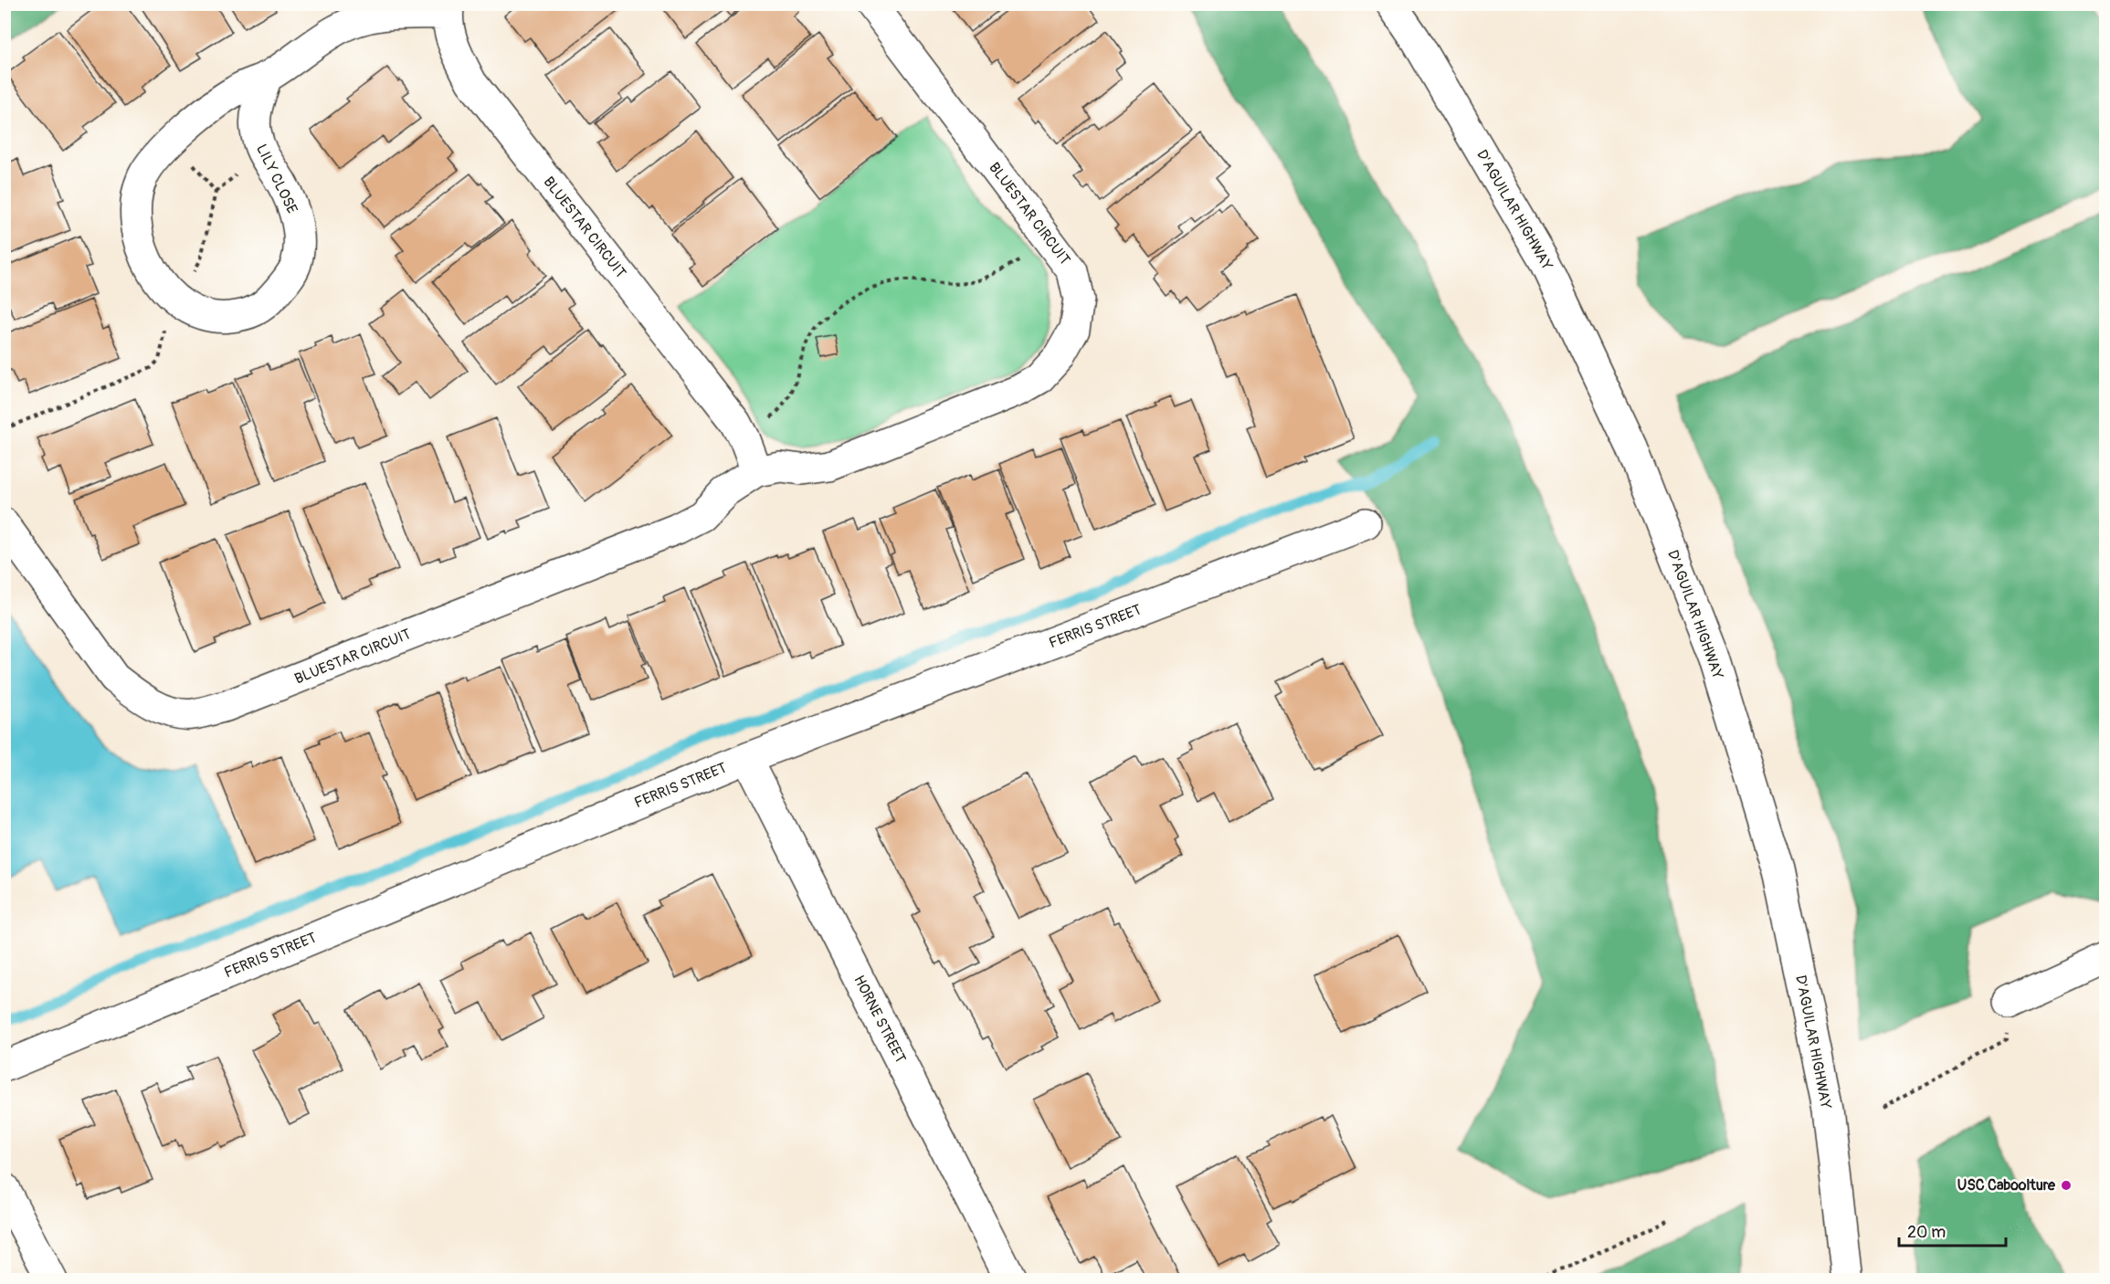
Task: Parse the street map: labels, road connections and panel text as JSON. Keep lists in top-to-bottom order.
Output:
{
  "streets": {
    "main road": [
      "LILY CLOSE",
      "D'AGUILAR HIGHWAY",
      "BLUESTAR CIRCUIT",
      "FERRIS STREET",
      "HORNE STREET"
    ]
  },
  "crossings": [
    ["LILY CLOSE", "BLUESTAR CIRCUIT"],
    ["FERRIS STREET", "HORNE STREET"]
  ],
  "places": ["USC Caboolture"],
  "scale_bar": "20 m"
}
